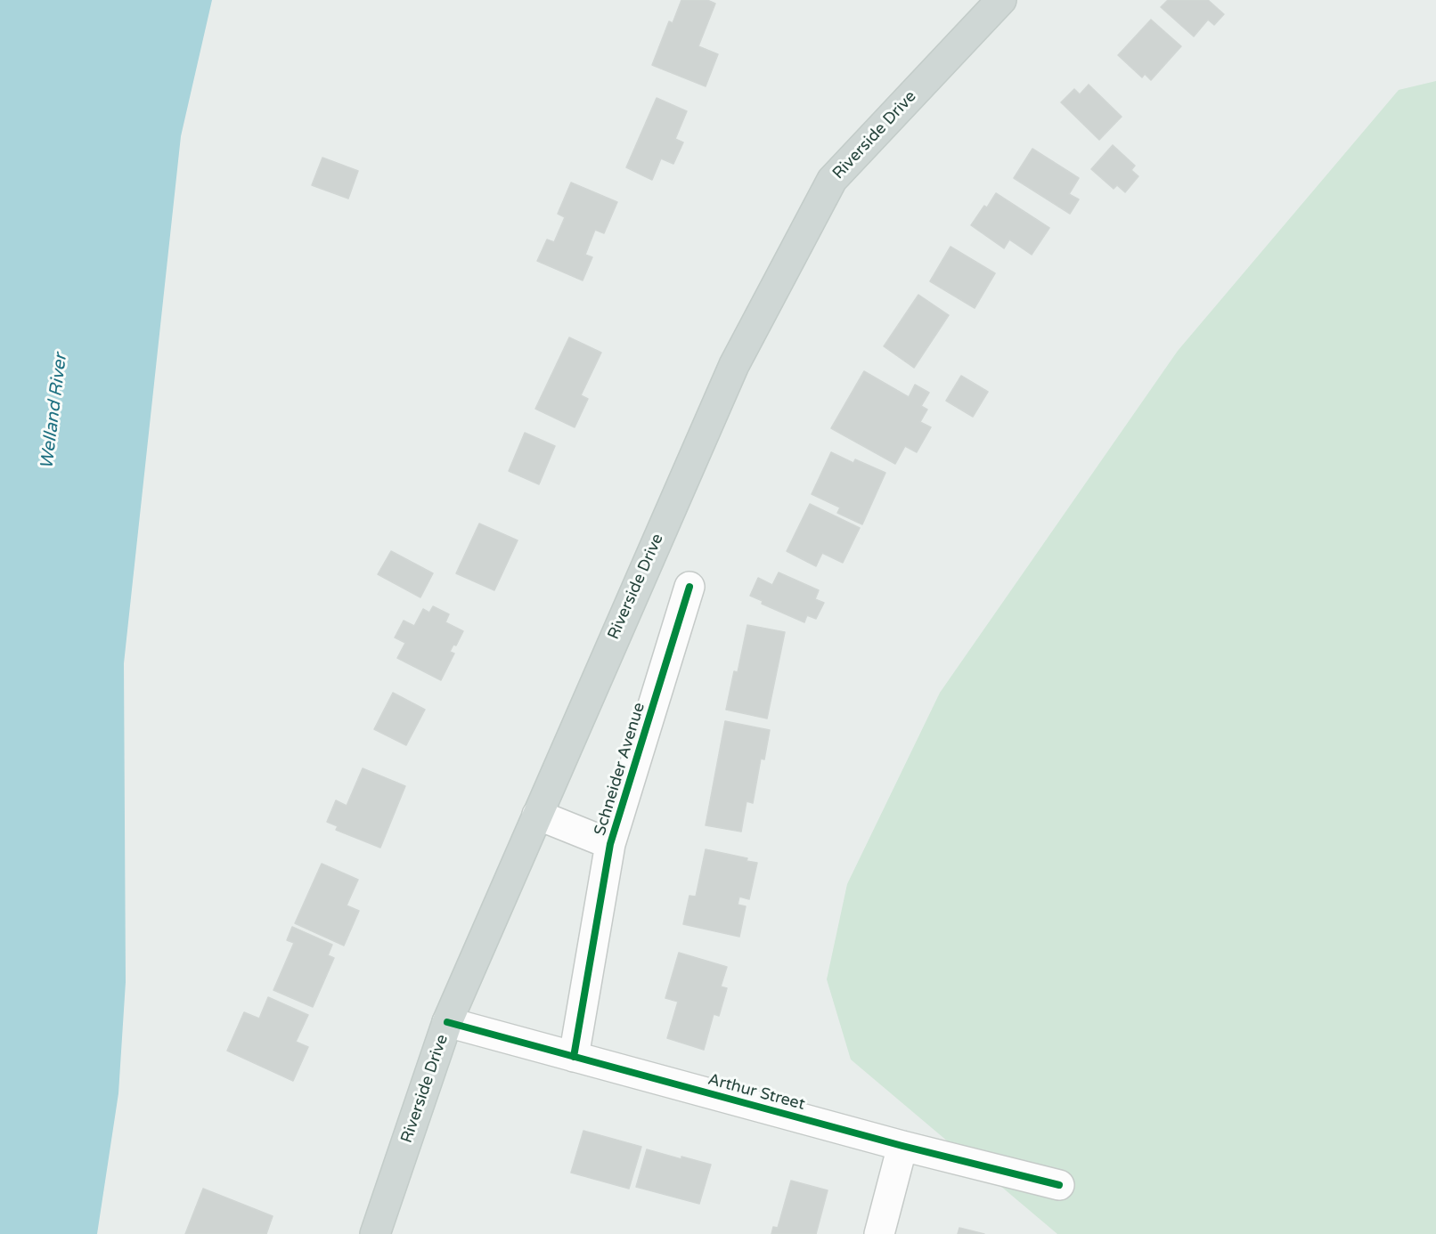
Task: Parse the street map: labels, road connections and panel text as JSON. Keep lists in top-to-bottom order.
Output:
{
  "streets": {
    "main road": ["Riverside Drive"],
    "street": ["Schneider Avenue", "Arthur Street"]
  },
  "crossings": [
    ["Riverside Drive", "Arthur Street"],
    ["Schneider Avenue", "Arthur Street"]
  ],
  "water": ["Welland River"]
}
